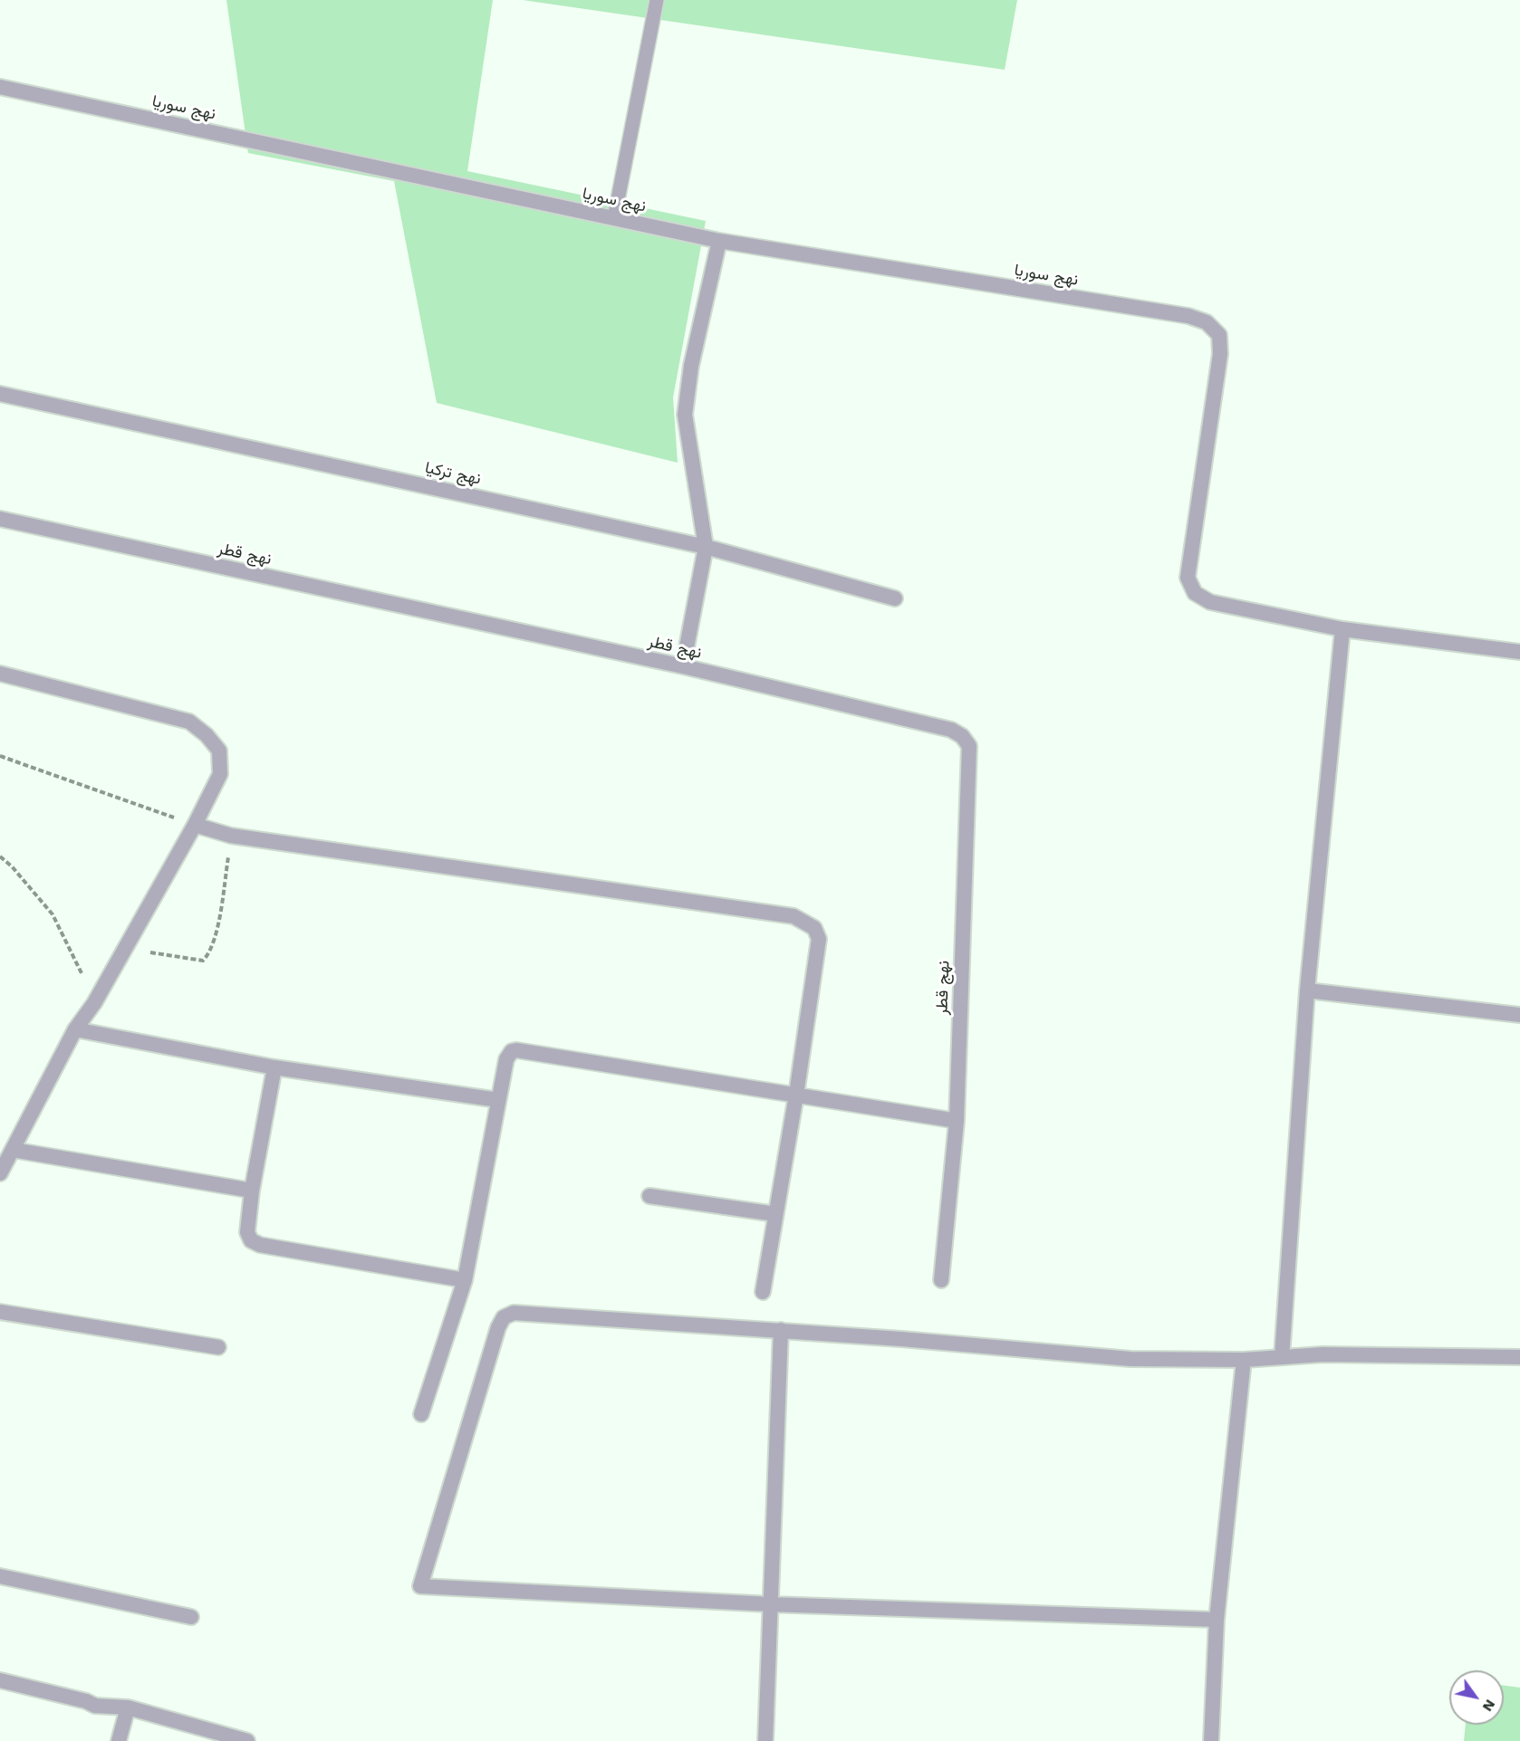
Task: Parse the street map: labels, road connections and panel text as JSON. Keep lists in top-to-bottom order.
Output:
{
  "streets": {
    "street": ["نهج سوريا", "نهج تركيا", "نهج قطر"]
  },
  "north": "bottom right"
}
